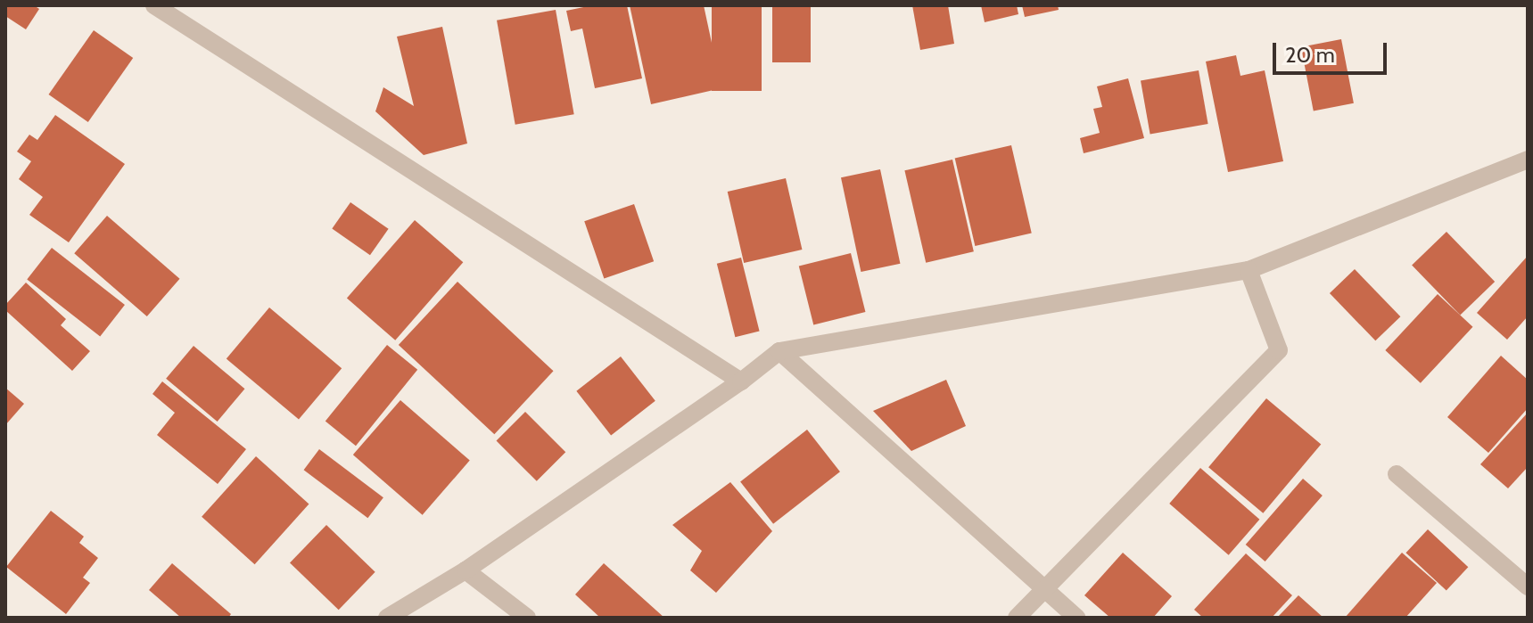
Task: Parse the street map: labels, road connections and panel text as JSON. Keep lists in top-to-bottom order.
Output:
{
  "scale_bar": "20 m"
}
